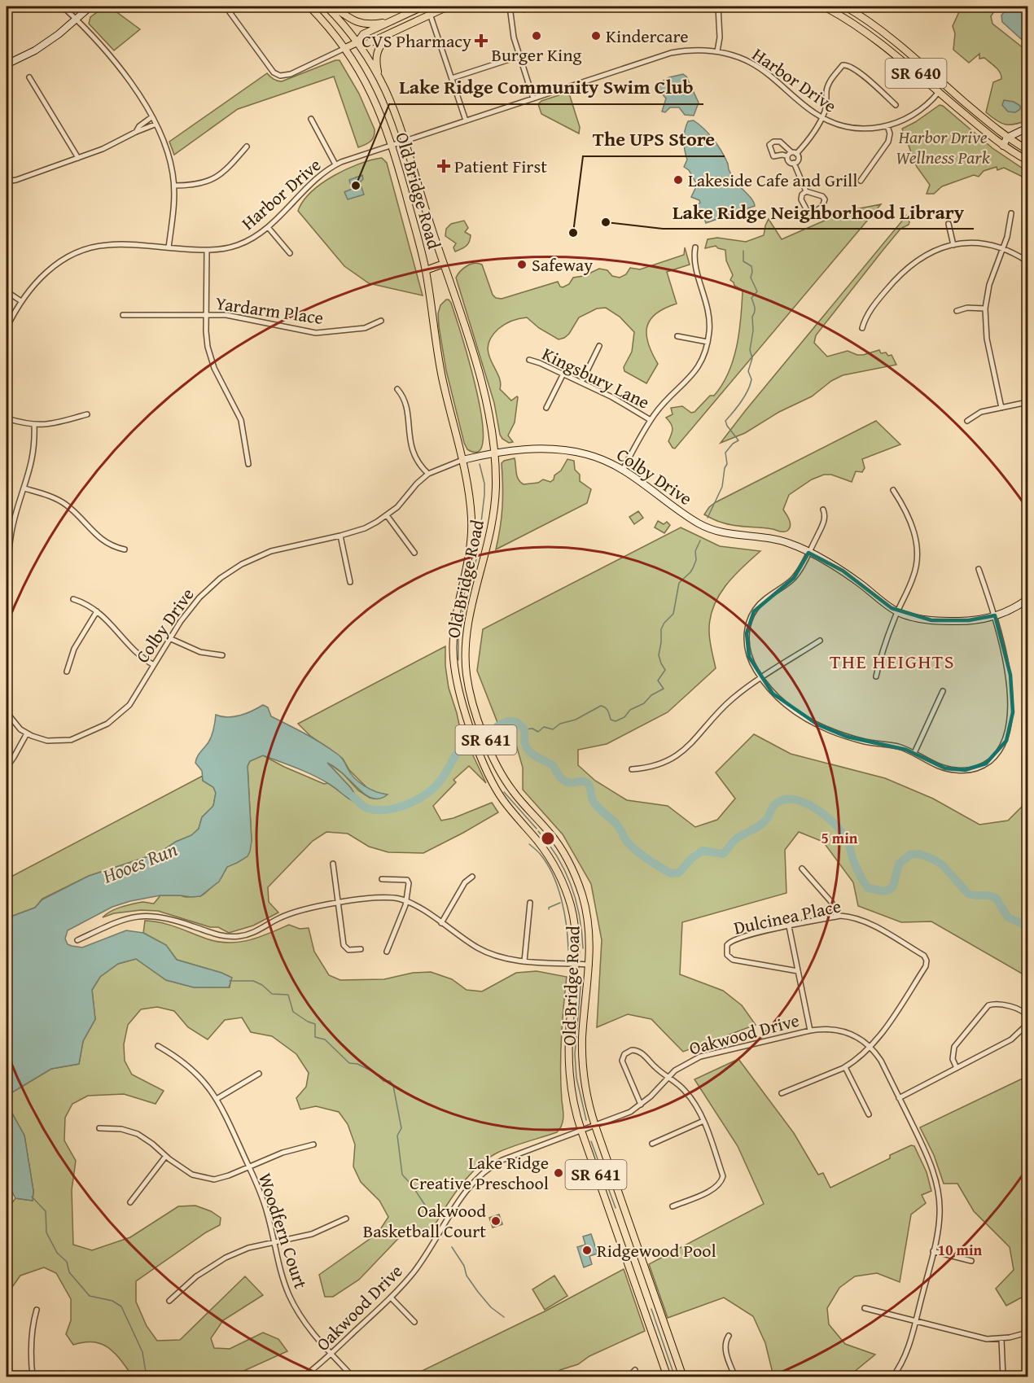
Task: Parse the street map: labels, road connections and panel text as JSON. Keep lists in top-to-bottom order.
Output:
{
  "streets": {
    "main road": ["SR 640", "Old Bridge Road", "SR 641"],
    "street": [
      "Harbor Drive",
      "Yardarm Place",
      "Kingsbury Lane",
      "Colby Drive",
      "Dulcinea Place",
      "Oakwood Drive",
      "Woodfern Court"
    ]
  },
  "crossings": [
    ["SR 640", "Harbor Drive"],
    ["Harbor Drive", "Old Bridge Road"],
    ["Old Bridge Road", "Colby Drive"],
    ["Old Bridge Road", "Oakwood Drive"],
    ["Dulcinea Place", "Oakwood Drive"],
    ["Oakwood Drive", "Woodfern Court"]
  ],
  "districts": ["THE HEIGHTS"],
  "water": ["Hooes Run"],
  "parks": ["Harbor Drive Wellness Park"],
  "places": {
    "other": [
      "Burger King",
      "Kindercare",
      "Lakeside Cafe and Grill",
      "Lake Ridge Community Swim Club",
      "Lake Ridge Neighborhood Library",
      "The UPS Store",
      "Safeway",
      "Lake Ridge Creative Preschool",
      "Oakwood Basketball Court",
      "Ridgewood Pool"
    ],
    "health": ["CVS Pharmacy", "Patient First"]
  },
  "rings": ["5 min", "10 min"]
}
